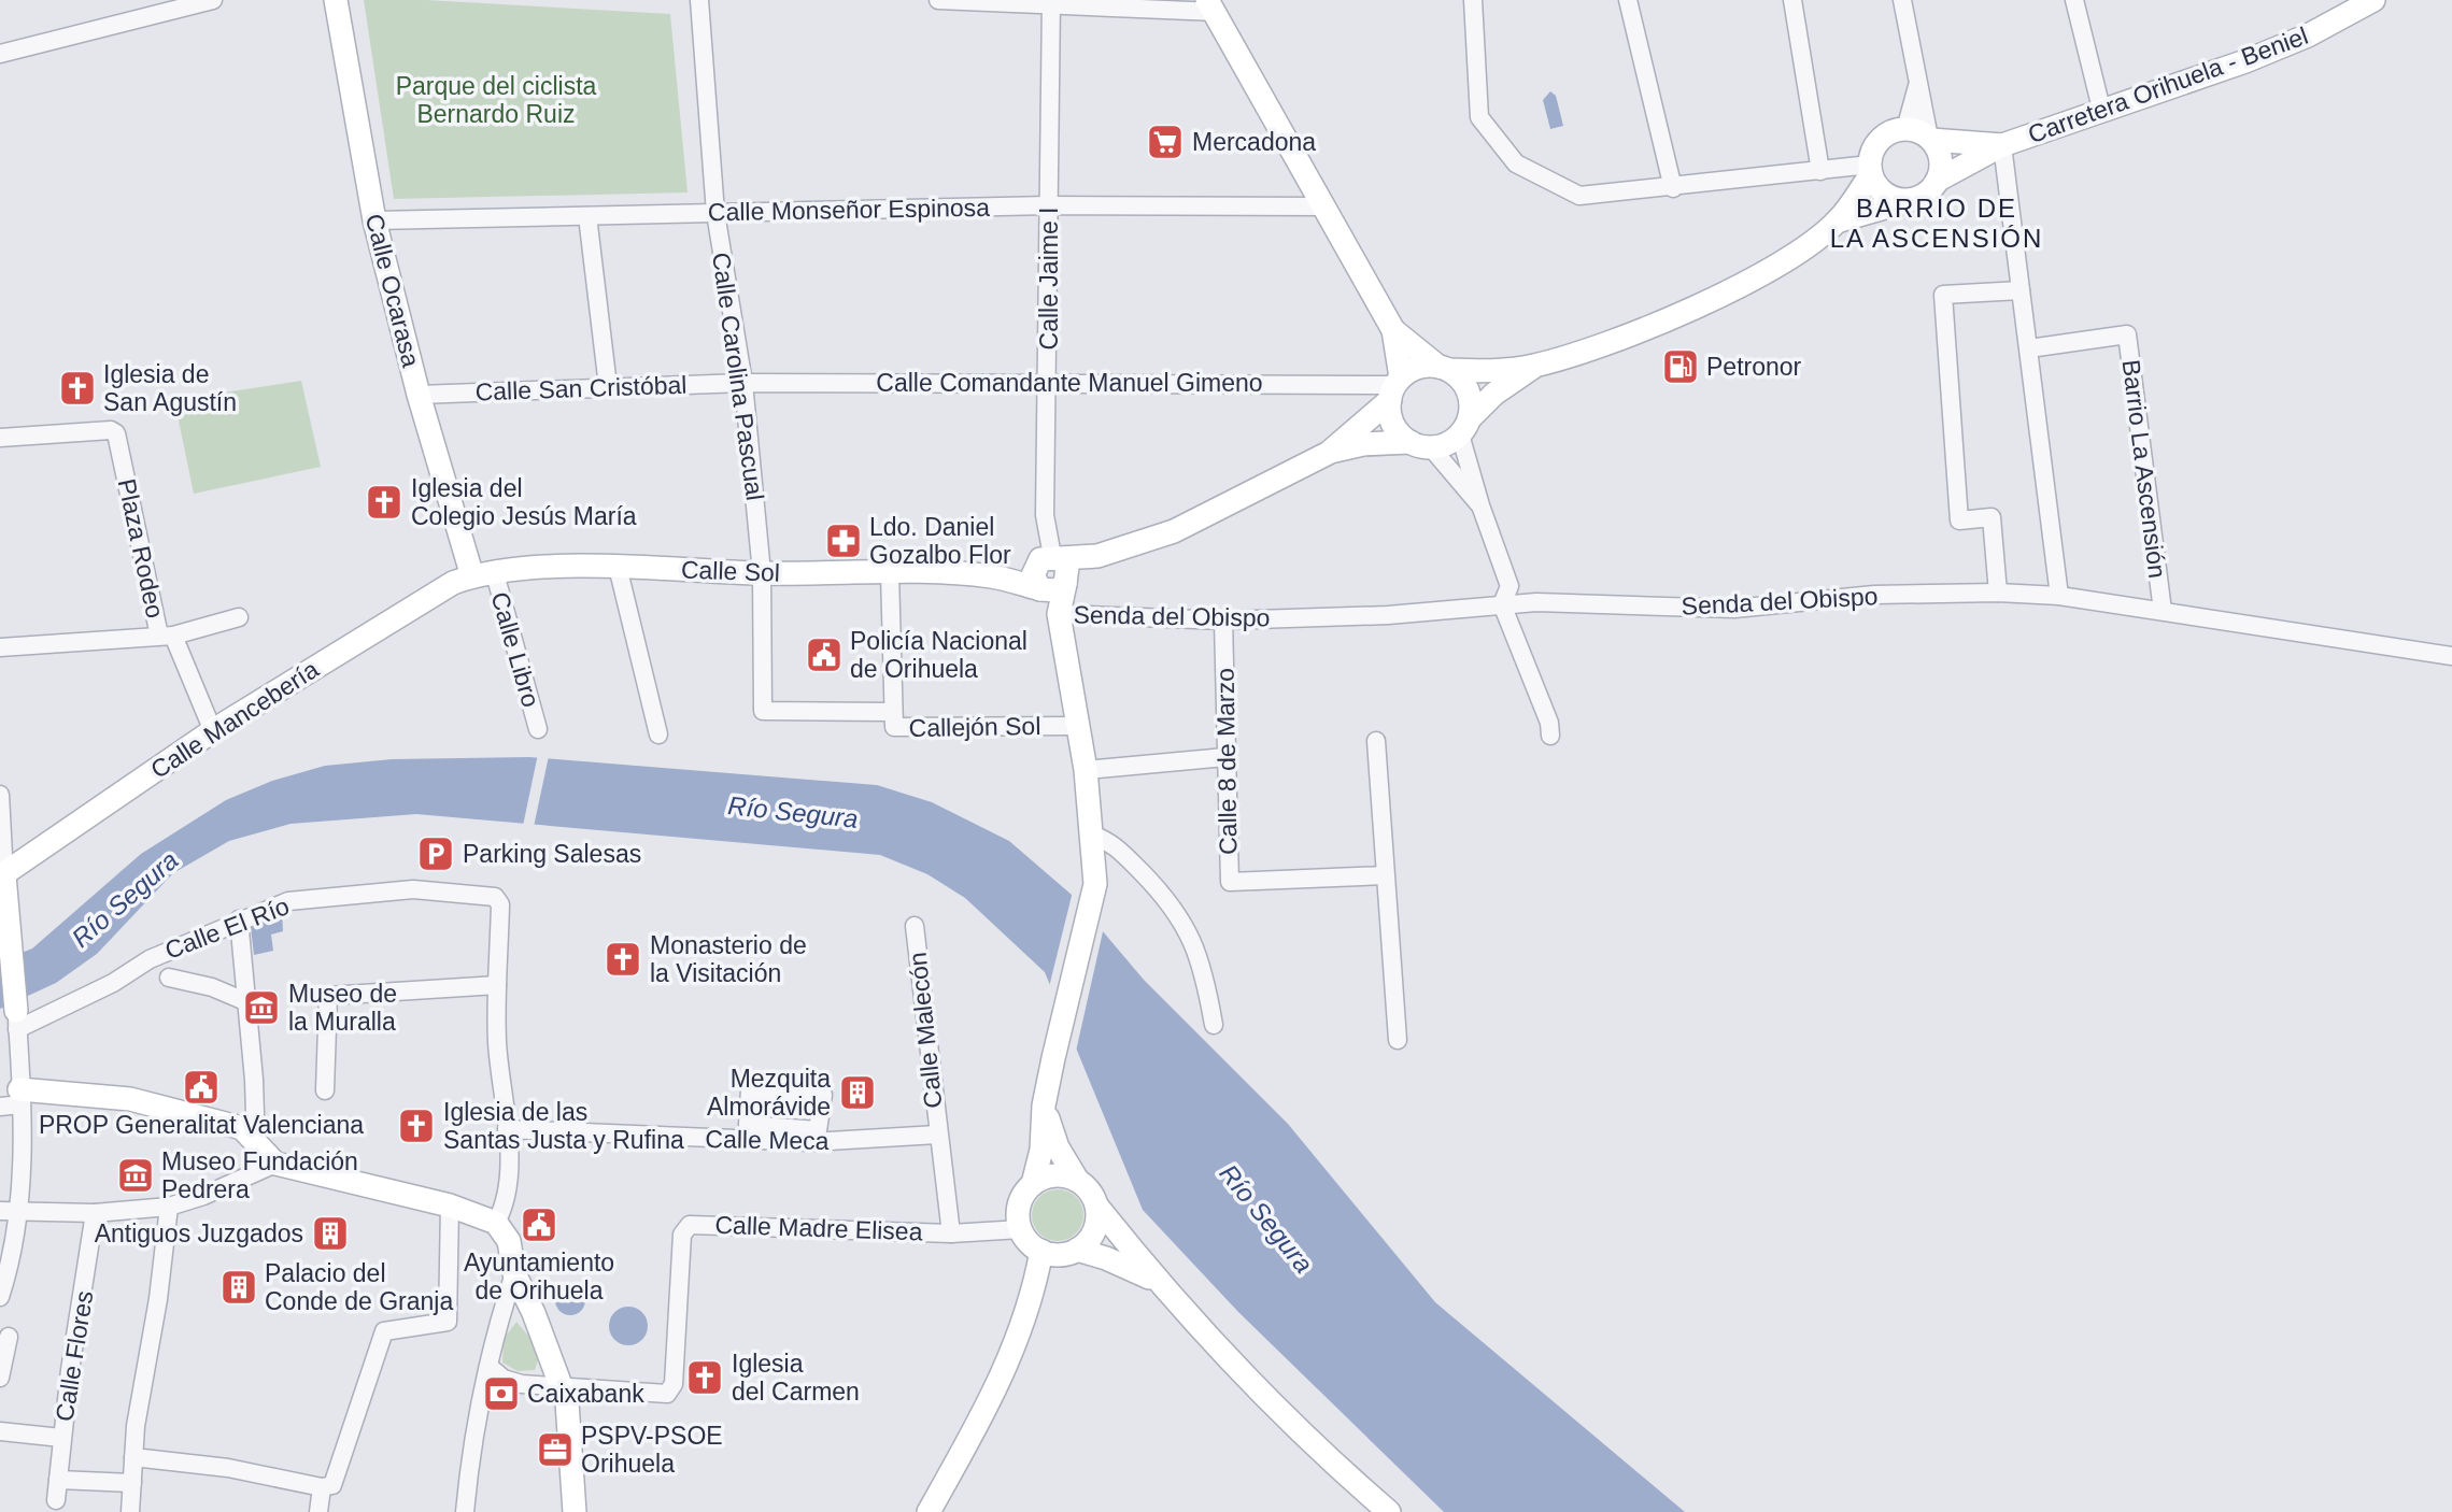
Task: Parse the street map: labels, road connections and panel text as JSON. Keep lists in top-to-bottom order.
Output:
{
  "streets": {
    "street": [
      "Carretera Orihuela - Beniel",
      "Calle Monseñor Espinosa",
      "Calle Jaime I",
      "Calle Ocarasa",
      "Calle Carolina Pascual",
      "Calle Comandante Manuel Gimeno",
      "Calle San Cristóbal",
      "Barrio La Ascensión",
      "Plaza Rodeo",
      "Calle Sol",
      "Senda del Obispo",
      "Calle Libro",
      "Calle Mancebería",
      "Callejón Sol",
      "Calle 8 de Marzo",
      "Calle El Río",
      "Calle Malecón",
      "Calle Meca",
      "Calle Madre Elisea",
      "Calle Flores"
    ]
  },
  "crossings": [
    ["Calle Monseñor Espinosa", "Calle Jaime I"],
    ["Calle Monseñor Espinosa", "Calle Ocarasa"],
    ["Calle Monseñor Espinosa", "Calle Carolina Pascual"],
    ["Calle Jaime I", "Calle Comandante Manuel Gimeno"],
    ["Calle Jaime I", "Calle Sol"],
    ["Calle Ocarasa", "Calle San Cristóbal"],
    ["Calle Ocarasa", "Calle Sol"],
    ["Calle Ocarasa", "Calle Libro"],
    ["Calle Ocarasa", "Calle Mancebería"],
    ["Calle Carolina Pascual", "Calle Comandante Manuel Gimeno"],
    ["Calle Carolina Pascual", "Calle San Cristóbal"],
    ["Calle Carolina Pascual", "Calle Sol"],
    ["Calle Carolina Pascual", "Callejón Sol"],
    ["Calle Comandante Manuel Gimeno", "Calle San Cristóbal"],
    ["Barrio La Ascensión", "Senda del Obispo"],
    ["Calle Sol", "Calle Libro"],
    ["Calle Sol", "Calle Mancebería"],
    ["Calle Sol", "Callejón Sol"],
    ["Senda del Obispo", "Calle 8 de Marzo"],
    ["Calle Libro", "Calle Mancebería"],
    ["Calle Malecón", "Calle Meca"],
    ["Calle Malecón", "Calle Madre Elisea"]
  ],
  "districts": ["BARRIO DE LA ASCENSIÓN"],
  "water": ["Río Segura"],
  "parks": ["Parque del ciclista Bernardo Ruiz"],
  "places": {
    "supermarket": ["Mercadona"],
    "fuel station": ["Petronor"],
    "church": [
      "Iglesia de San Agustín",
      "Iglesia del Colegio Jesús María",
      "Monasterio de la Visitación",
      "Iglesia de las Santas Justa y Rufina",
      "Iglesia del Carmen"
    ],
    "pharmacy": ["Ldo. Daniel Gozalbo Flor"],
    "public building": ["Policía Nacional de Orihuela", "PROP Generalitat Valenciana", "Ayuntamiento de Orihuela"],
    "parking": ["Parking Salesas"],
    "museum": ["Museo de la Muralla", "Museo Fundación Pedrera"],
    "building": ["Mezquita Almorávide", "Antiguos Juzgados", "Palacio del Conde de Granja"],
    "bank": ["Caixabank"],
    "office": ["PSPV-PSOE Orihuela"]
  }
}
